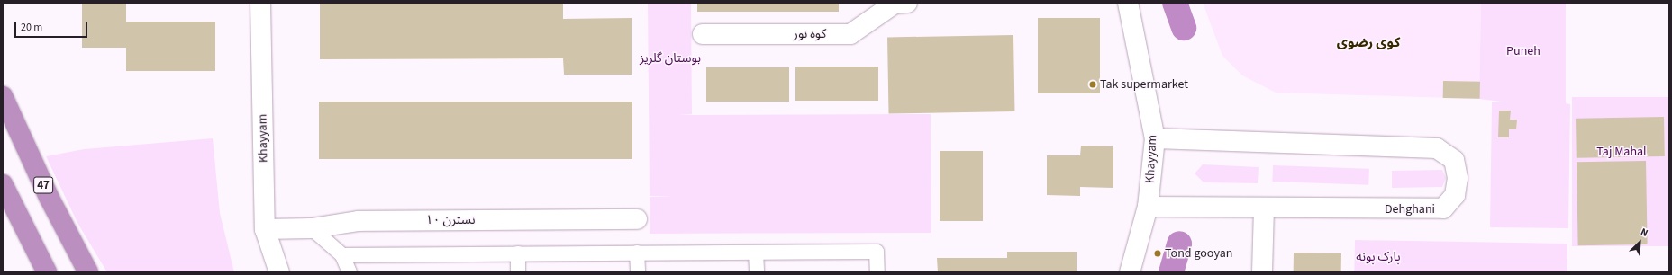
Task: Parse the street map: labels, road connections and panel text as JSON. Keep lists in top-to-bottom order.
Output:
{
  "streets": {
    "highway": ["47"],
    "street": [
      "کوه نور",
      "Khayyam",
      "Dehghani",
      "نسترن ۱۰"
    ]
  },
  "crossings": [
    ["Khayyam", "Dehghani"],
    ["Khayyam", "نسترن ۱۰"]
  ],
  "districts": ["کوی رضوی"],
  "parks": [
    "Puneh",
    "بوستان گلریز",
    "Taj Mahal",
    "پارک پونه"
  ],
  "places": ["Tak supermarket", "Tond gooyan"],
  "scale_bar": "20 m",
  "north": "top right"
}
